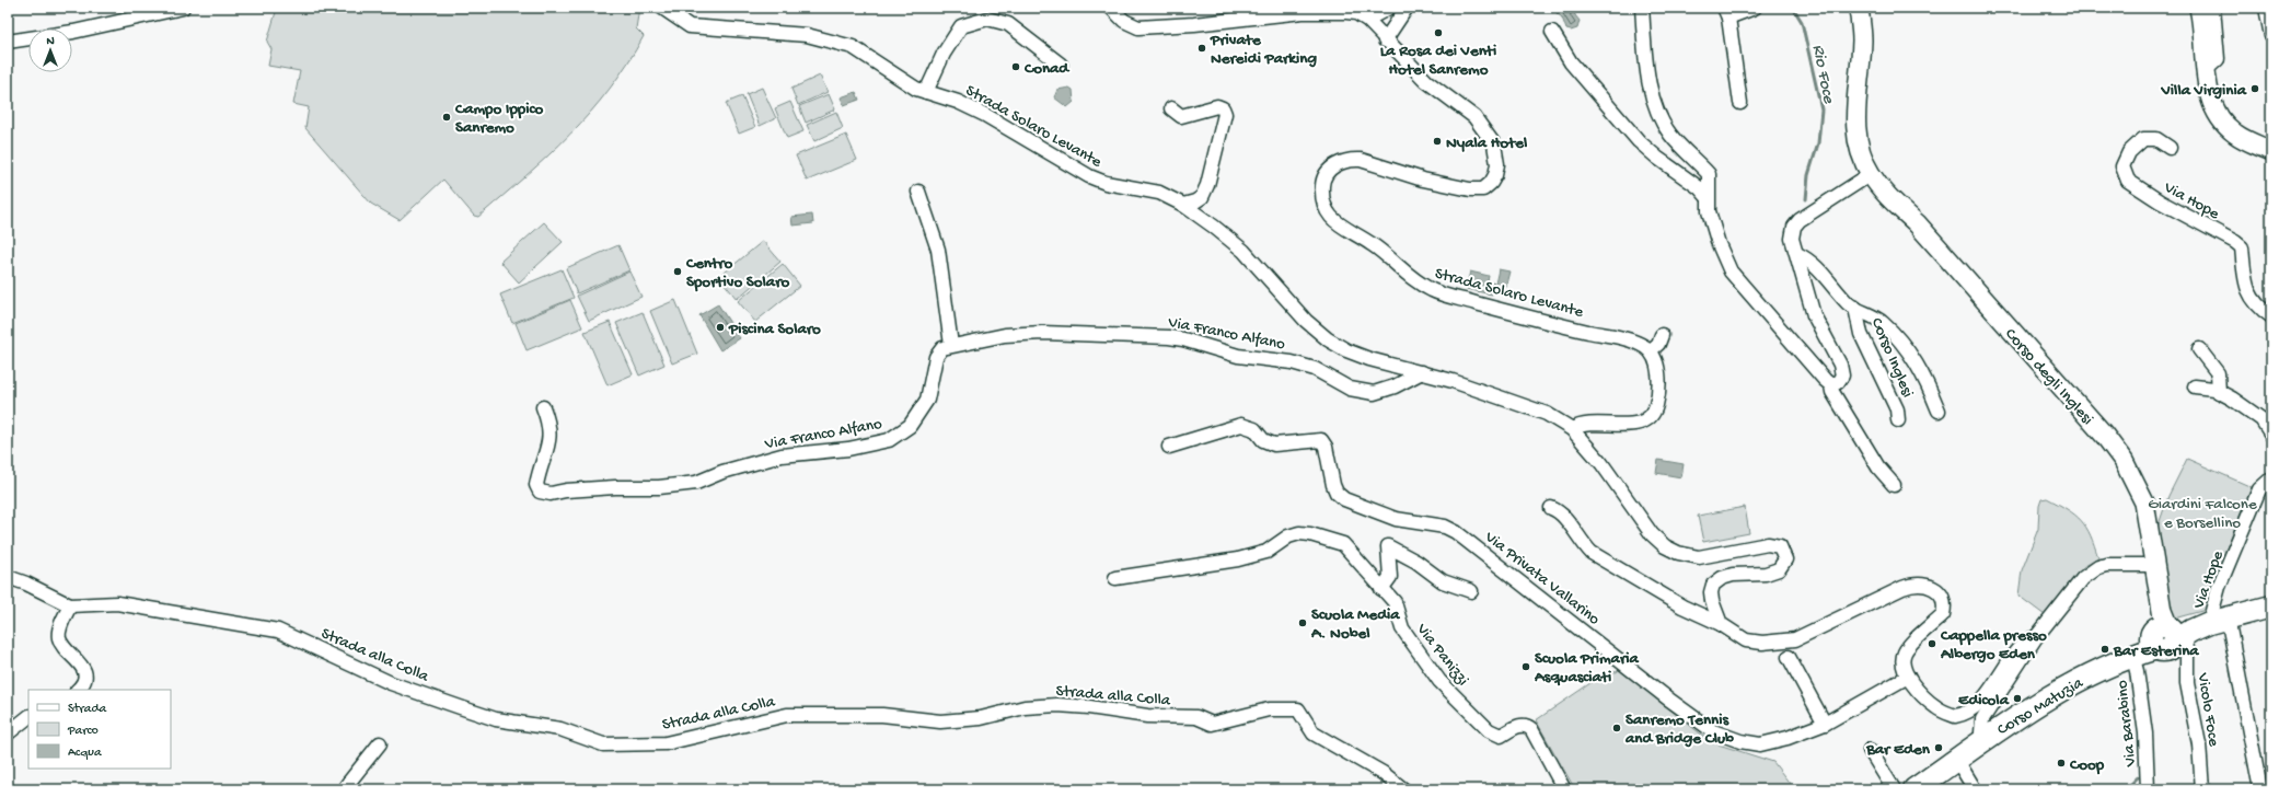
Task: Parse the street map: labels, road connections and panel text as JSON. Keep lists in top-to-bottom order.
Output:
{
  "streets": {
    "main road": ["Corso degli Inglesi", "Corso Matuzia"],
    "street": [
      "Strada Solaro Levante",
      "Via Hope",
      "Via Franco Alfano",
      "Corso Inglesi",
      "Via Privata Vallarino",
      "Strada alla Colla",
      "Via Panizzi",
      "Vicolo Foce",
      "Via Barabino"
    ]
  },
  "crossings": [
    ["Strada Solaro Levante", "Via Franco Alfano"],
    ["Via Hope", "Corso degli Inglesi"],
    ["Via Hope", "Corso Matuzia"],
    ["Via Hope", "Vicolo Foce"],
    ["Corso degli Inglesi", "Corso Matuzia"],
    ["Corso degli Inglesi", "Vicolo Foce"],
    ["Corso Matuzia", "Vicolo Foce"],
    ["Corso Matuzia", "Via Barabino"]
  ],
  "water": ["Rio Foce"],
  "parks": ["Giardini Falcone e Borsellino"],
  "places": [
    "La Rosa dei Venti Hotel Sanremo",
    "Private Nereidi Parking",
    "Conad",
    "Villa Virginia",
    "Campo Ippico Sanremo",
    "Nyala Hotel",
    "Centro Sportivo Solaro",
    "Piscina Solaro",
    "Scuola Media A. Nobel",
    "Cappella presso Albergo Eden",
    "Bar Esterina",
    "Scuola Primaria Asquasciati",
    "Edicola",
    "Sanremo Tennis and Bridge Club",
    "Bar Eden",
    "Coop"
  ],
  "legend": ["Strada", "Parco", "Acqua"],
  "north": "top"
}
